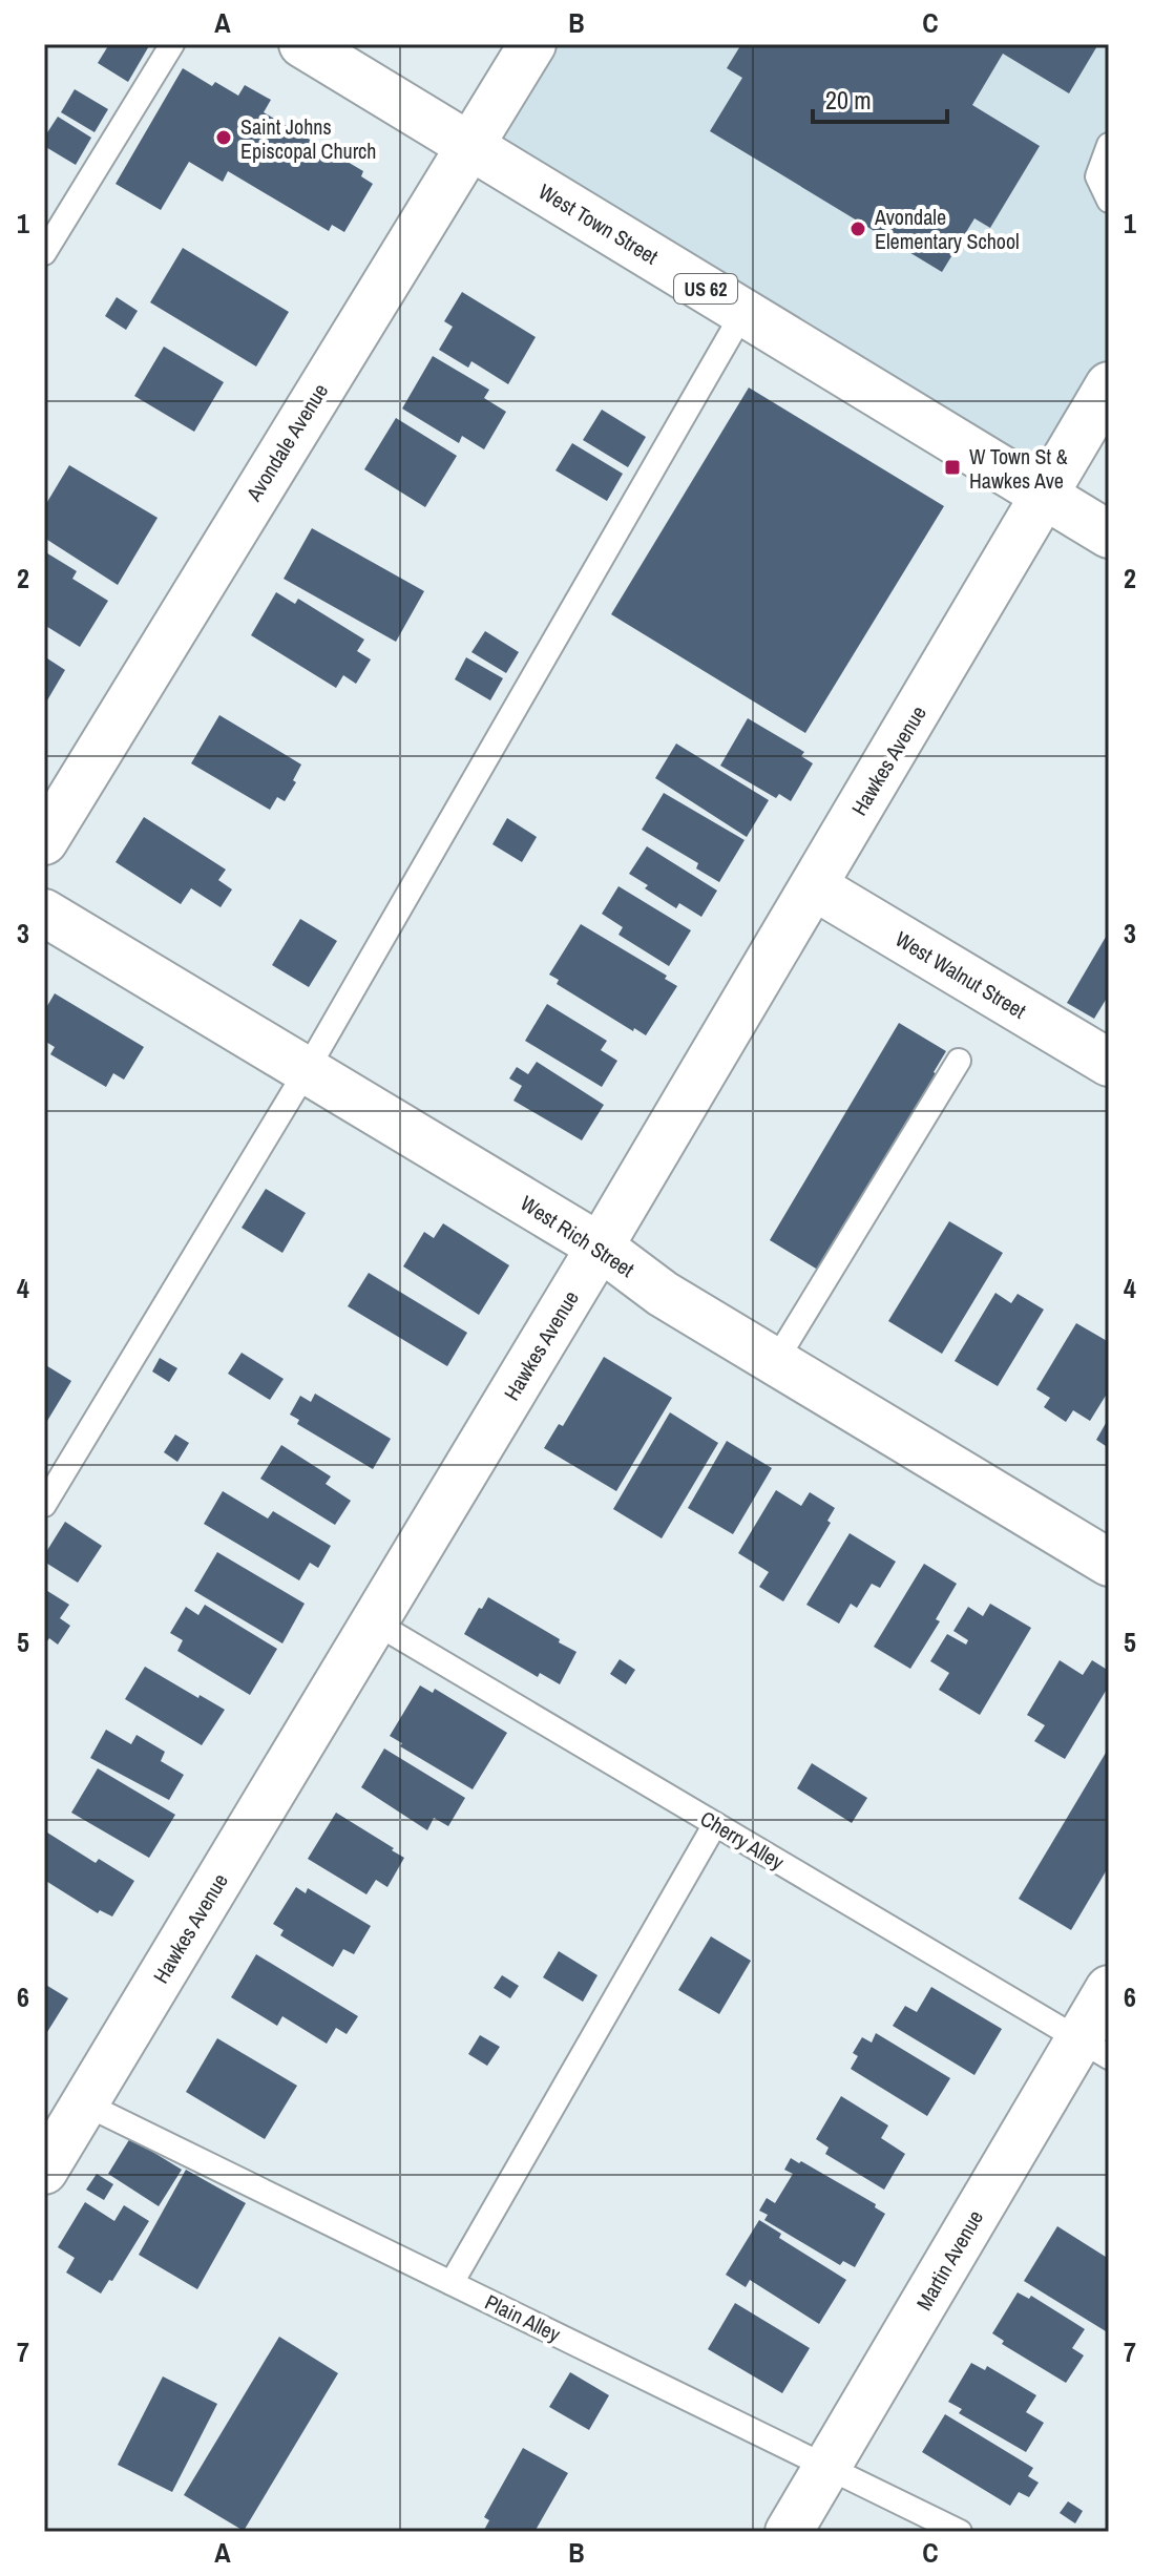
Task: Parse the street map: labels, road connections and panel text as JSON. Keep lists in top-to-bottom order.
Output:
{
  "streets": {
    "street": [
      "West Town Street",
      "US 62",
      "Avondale Avenue",
      "Hawkes Avenue",
      "West Walnut Street",
      "West Rich Street",
      "Martin Avenue"
    ],
    "lane": ["Cherry Alley", "Plain Alley"]
  },
  "crossings": [
    ["West Town Street", "Avondale Avenue"],
    ["West Town Street", "Hawkes Avenue"],
    ["Hawkes Avenue", "West Walnut Street"],
    ["Hawkes Avenue", "West Rich Street"],
    ["Hawkes Avenue", "Cherry Alley"],
    ["Hawkes Avenue", "Plain Alley"],
    ["Cherry Alley", "Martin Avenue"],
    ["Martin Avenue", "Plain Alley"]
  ],
  "places": {
    "other": ["Saint Johns Episcopal Church", "Avondale Elementary School"],
    "transit": ["W Town St & Hawkes Ave"]
  },
  "scale_bar": "20 m",
  "grid": {
    "columns": ["A", "B", "C"],
    "rows": [
      "1",
      "2",
      "3",
      "4",
      "5",
      "6",
      "7"
    ]
  }
}
